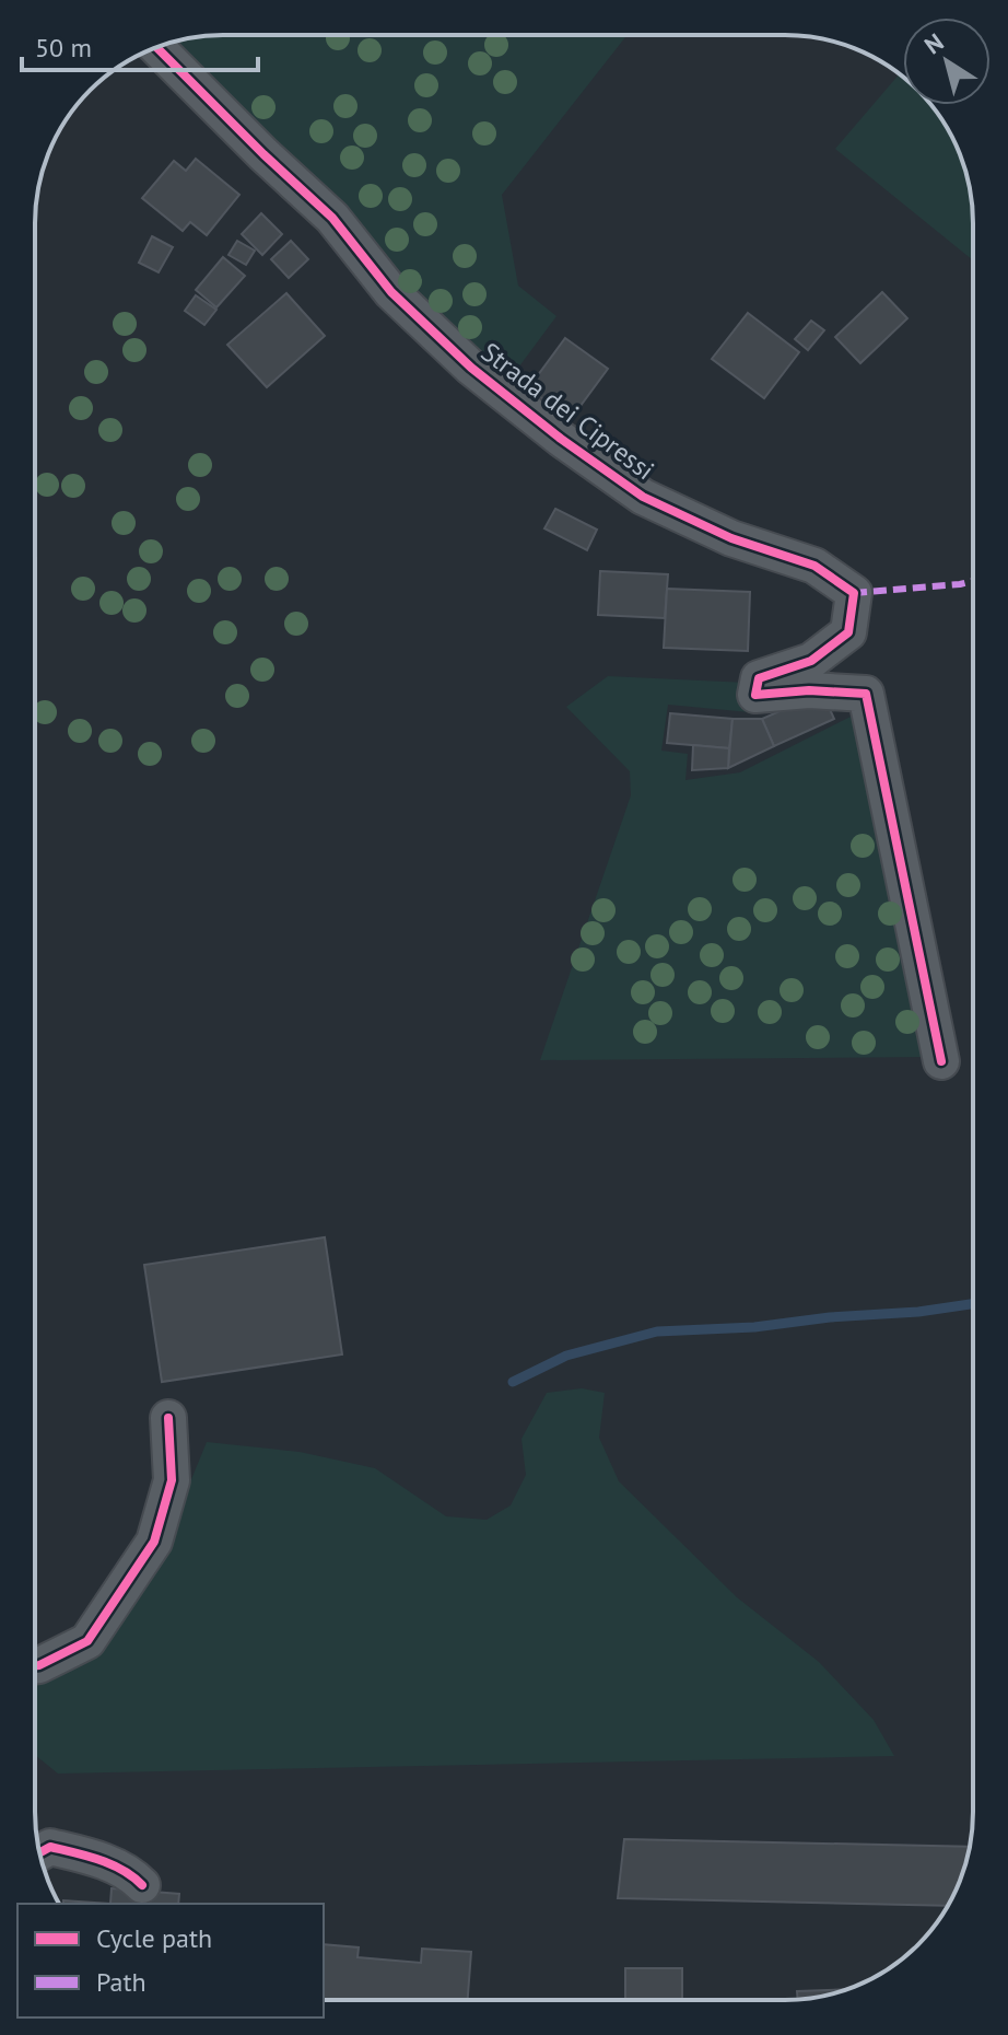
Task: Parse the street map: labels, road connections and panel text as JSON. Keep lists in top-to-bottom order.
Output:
{
  "streets": {
    "street": ["Strada dei Cipressi"]
  },
  "legend": ["Cycle path", "Path"],
  "scale_bar": "50 m",
  "north": "top left"
}
